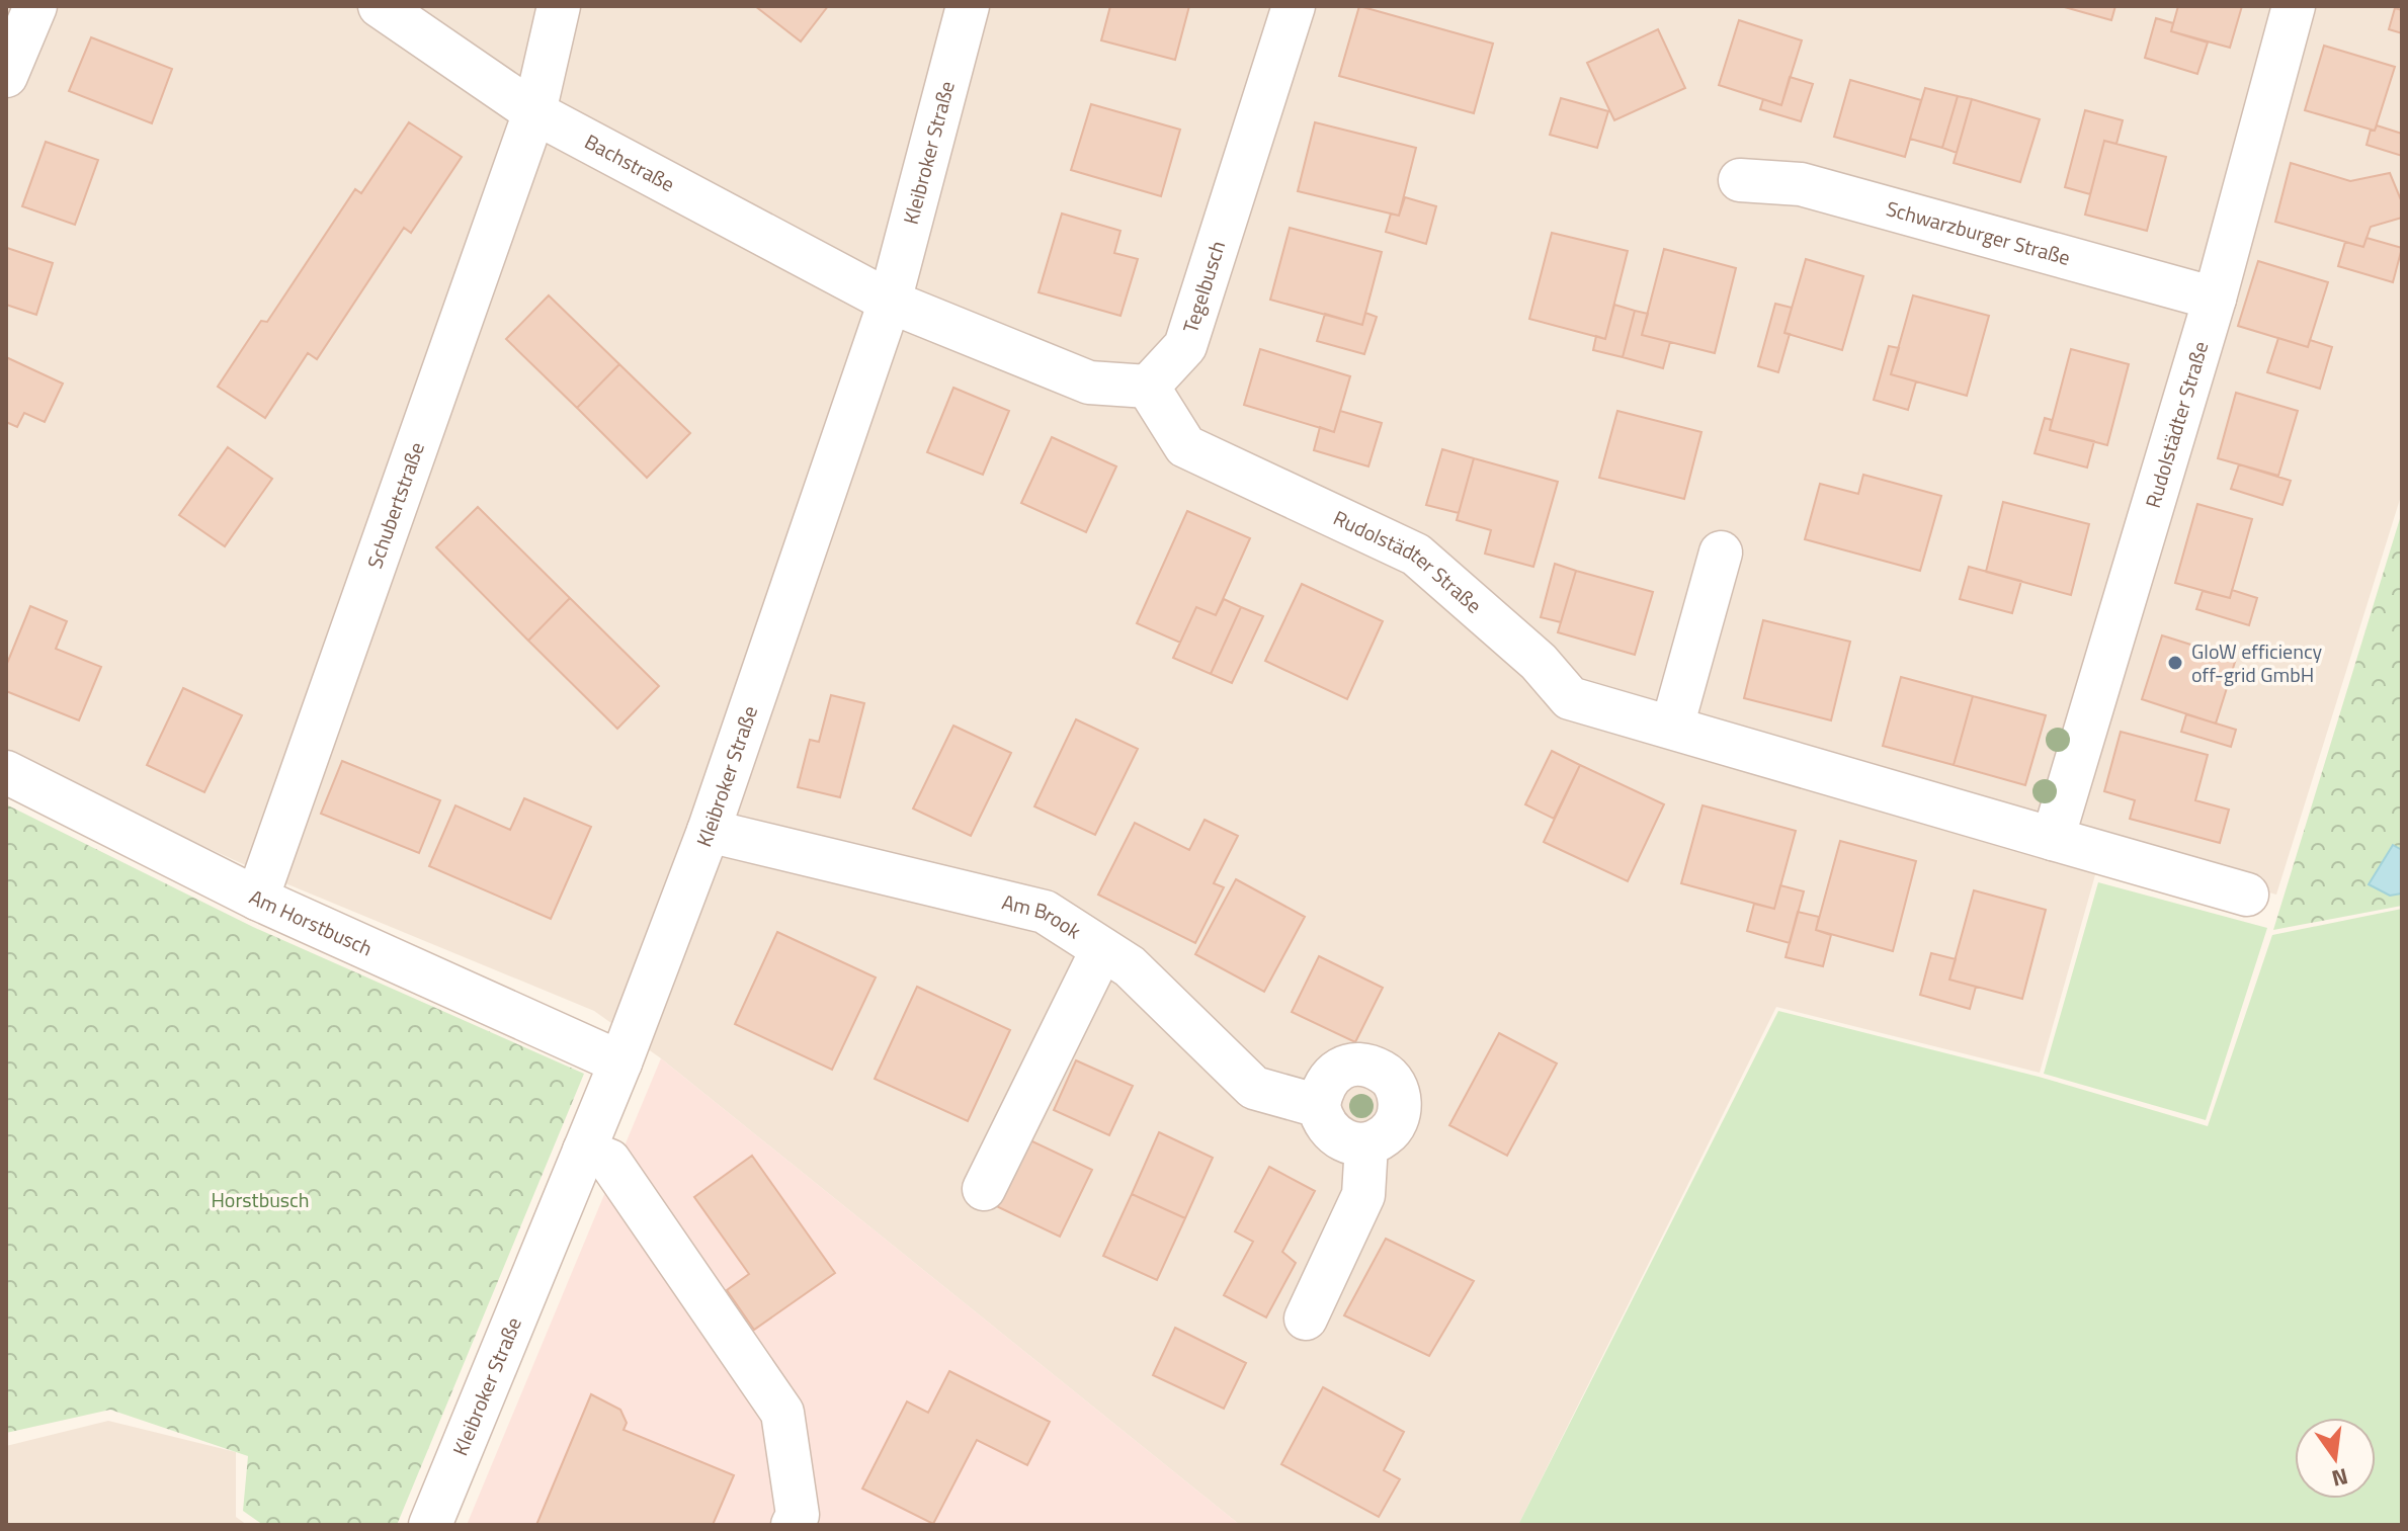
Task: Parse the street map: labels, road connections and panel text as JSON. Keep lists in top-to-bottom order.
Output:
{
  "streets": {
    "street": [
      "Kleibroker Straße",
      "Bachstraße",
      "Schwarzburger Straße",
      "Tegelbusch",
      "Rudolstädter Straße",
      "Schubertstraße",
      "Am Brook",
      "Am Horstbusch"
    ]
  },
  "crossings": [
    ["Kleibroker Straße", "Bachstraße"],
    ["Kleibroker Straße", "Am Brook"],
    ["Kleibroker Straße", "Am Horstbusch"],
    ["Bachstraße", "Schubertstraße"],
    ["Schwarzburger Straße", "Rudolstädter Straße"],
    ["Tegelbusch", "Rudolstädter Straße"],
    ["Schubertstraße", "Am Horstbusch"]
  ],
  "parks": ["Horstbusch"],
  "places": ["GloW efficiency off-grid GmbH"],
  "north": "bottom"
}
